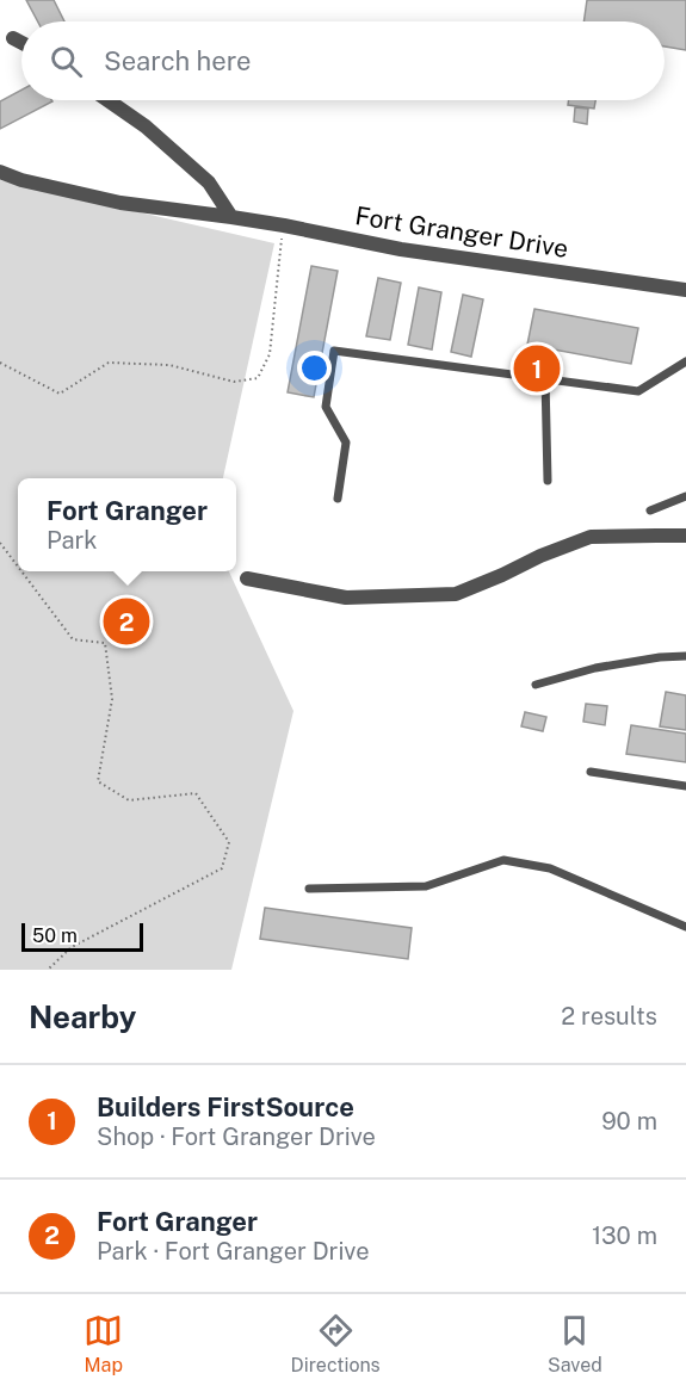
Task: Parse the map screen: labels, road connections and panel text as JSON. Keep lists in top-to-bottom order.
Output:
{
  "streets": {
    "street": ["Fort Granger Drive"]
  },
  "scale_bar": "50 m",
  "page": {
    "search": "Search here",
    "pins": ["1", "2"],
    "popup": ["Fort Granger", "Park"],
    "scale": "50 m",
    "heading": ["Nearby", "2 results"],
    "list": [
      {
        "mark": "1",
        "name": "Builders FirstSource",
        "note": "Shop · Fort Granger Drive",
        "value": "90 m"
      },
      {
        "mark": "2",
        "name": "Fort Granger",
        "note": "Park · Fort Granger Drive",
        "value": "130 m"
      }
    ],
    "nav": ["Map", "Directions", "Saved"]
  }
}
